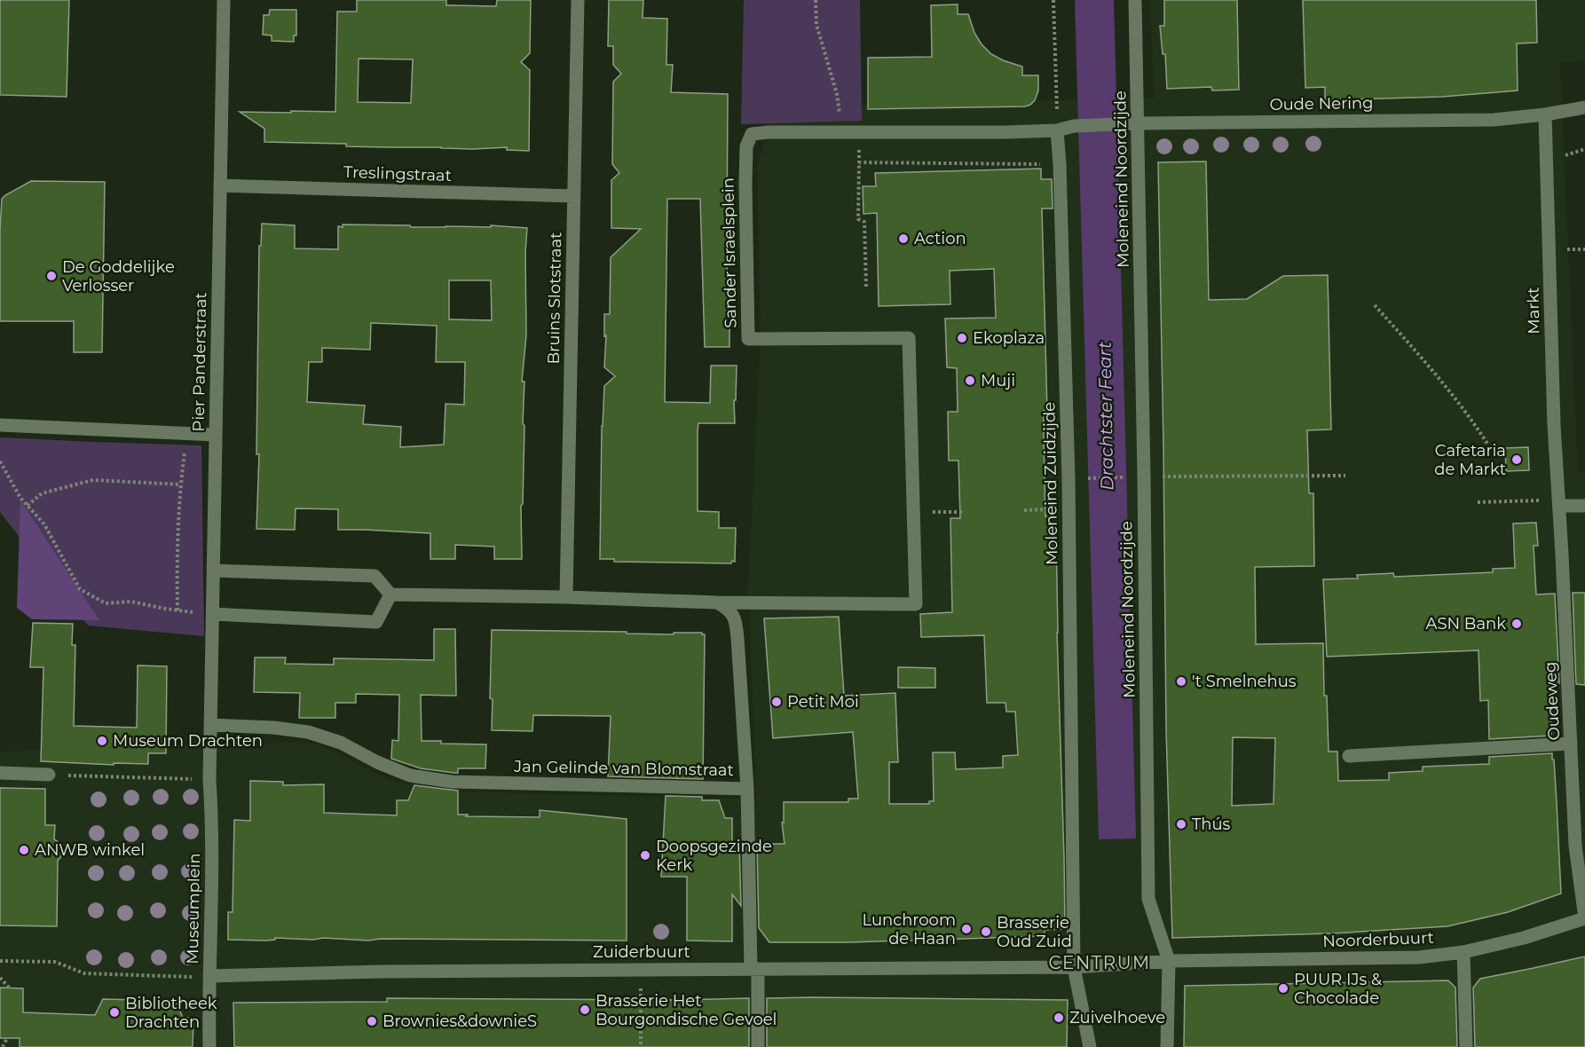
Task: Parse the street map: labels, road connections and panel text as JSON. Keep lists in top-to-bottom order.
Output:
{
  "streets": {
    "street": [
      "Oude Nering",
      "Treslingstraat",
      "Moleneind Noordzijde",
      "Sander Israelsplein",
      "Bruins Slotstraat",
      "Markt",
      "Pier Panderstraat",
      "Moleneind Zuidzijde",
      "Oudeweg",
      "Jan Gelinde van Blomstraat",
      "Museumplein",
      "Noorderbuurt",
      "Zuiderbuurt"
    ]
  },
  "crossings": [
    ["Oude Nering", "Moleneind Noordzijde"],
    ["Oude Nering", "Sander Israelsplein"],
    ["Oude Nering", "Markt"],
    ["Oude Nering", "Moleneind Zuidzijde"],
    ["Treslingstraat", "Bruins Slotstraat"],
    ["Treslingstraat", "Pier Panderstraat"],
    ["Moleneind Noordzijde", "Noorderbuurt"],
    ["Sander Israelsplein", "Moleneind Zuidzijde"],
    ["Sander Israelsplein", "Jan Gelinde van Blomstraat"],
    ["Markt", "Oudeweg"],
    ["Pier Panderstraat", "Jan Gelinde van Blomstraat"],
    ["Pier Panderstraat", "Museumplein"],
    ["Moleneind Zuidzijde", "Noorderbuurt"],
    ["Moleneind Zuidzijde", "Zuiderbuurt"],
    ["Oudeweg", "Noorderbuurt"],
    ["Jan Gelinde van Blomstraat", "Museumplein"],
    ["Museumplein", "Zuiderbuurt"],
    ["Noorderbuurt", "Zuiderbuurt"]
  ],
  "districts": ["CENTRUM"],
  "water": ["Drachtster Feart"],
  "places": [
    "Action",
    "De Goddelijke Verlosser",
    "Ekoplaza",
    "Muji",
    "Cafetaria de Markt",
    "ASN Bank",
    "'t Smelnehus",
    "Petit Moi",
    "Museum Drachten",
    "Thús",
    "ANWB winkel",
    "Doopsgezinde Kerk",
    "Lunchroom de Haan",
    "Brasserie Oud Zuid",
    "PUUR IJs & Chocolade",
    "Brasserie Het Bourgondische Gevoel",
    "Bibliotheek Drachten",
    "Zuivelhoeve",
    "Brownies&downieS"
  ]
}
